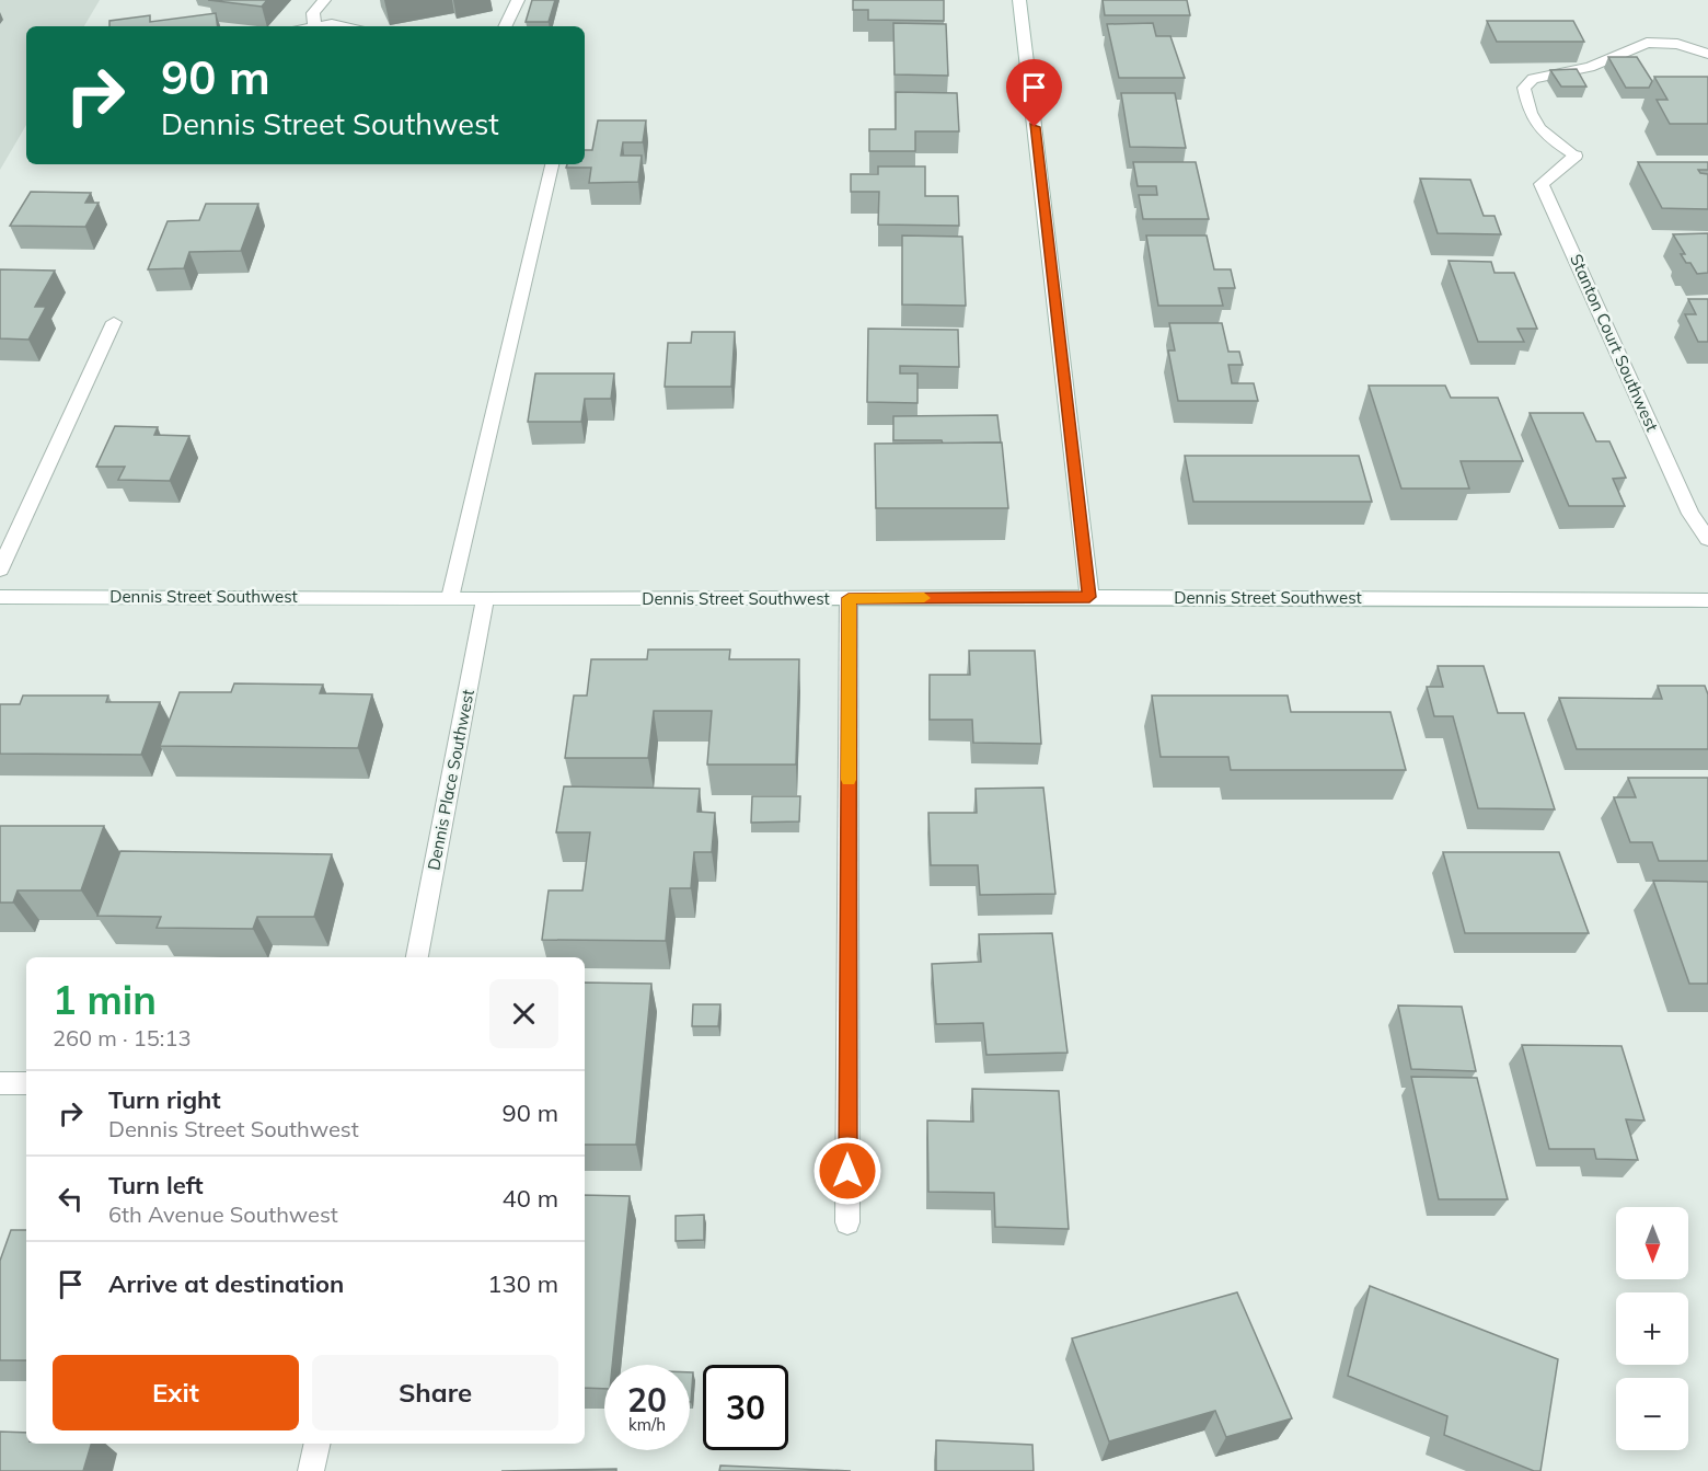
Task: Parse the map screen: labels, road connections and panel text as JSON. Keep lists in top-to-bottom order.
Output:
{
  "streets": {
    "street": ["Stanton Court Southwest", "Dennis Street Southwest", "Dennis Place Southwest"]
  },
  "crossings": [
    ["Dennis Street Southwest", "Dennis Place Southwest"]
  ],
  "north": "bottom",
  "page": {
    "turn": ["90 m", "Dennis Street Southwest"],
    "heading": ["1 min", "260 m · 15:13"],
    "list": [
      {
        "name": "Turn right",
        "note": "Dennis Street Southwest",
        "value": "90 m"
      },
      {
        "name": "Turn left",
        "note": "6th Avenue Southwest",
        "value": "40 m"
      },
      {
        "name": "Arrive at destination",
        "value": "130 m"
      }
    ],
    "map_buttons": ["+", "−"],
    "buttons": ["Exit", "Share"],
    "speed": "20 km/h",
    "limit": "30"
  }
}
